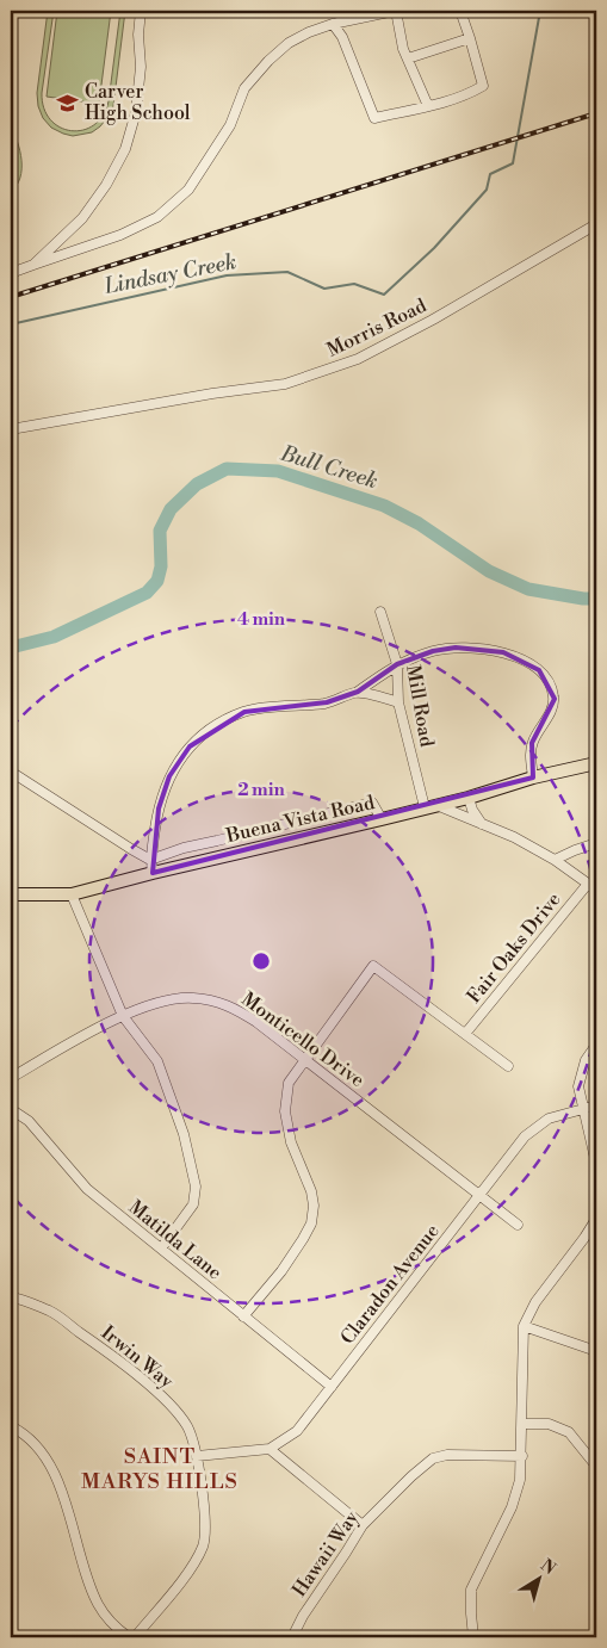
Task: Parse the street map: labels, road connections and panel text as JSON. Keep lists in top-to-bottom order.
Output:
{
  "streets": {
    "main road": ["Buena Vista Road"],
    "street": [
      "Morris Road",
      "Mill Road",
      "Fair Oaks Drive",
      "Monticello Drive",
      "Matilda Lane",
      "Claradon Avenue",
      "Irwin Way",
      "Hawaii Way"
    ]
  },
  "crossings": [
    ["Mill Road", "Buena Vista Road"],
    ["Monticello Drive", "Claradon Avenue"],
    ["Matilda Lane", "Claradon Avenue"],
    ["Claradon Avenue", "Irwin Way"]
  ],
  "districts": ["SAINT MARYS HILLS"],
  "water": ["Lindsay Creek", "Bull Creek"],
  "places": {
    "school or university": ["Carver High School"]
  },
  "north": "top right",
  "rings": ["4 min", "2 min"]
}
